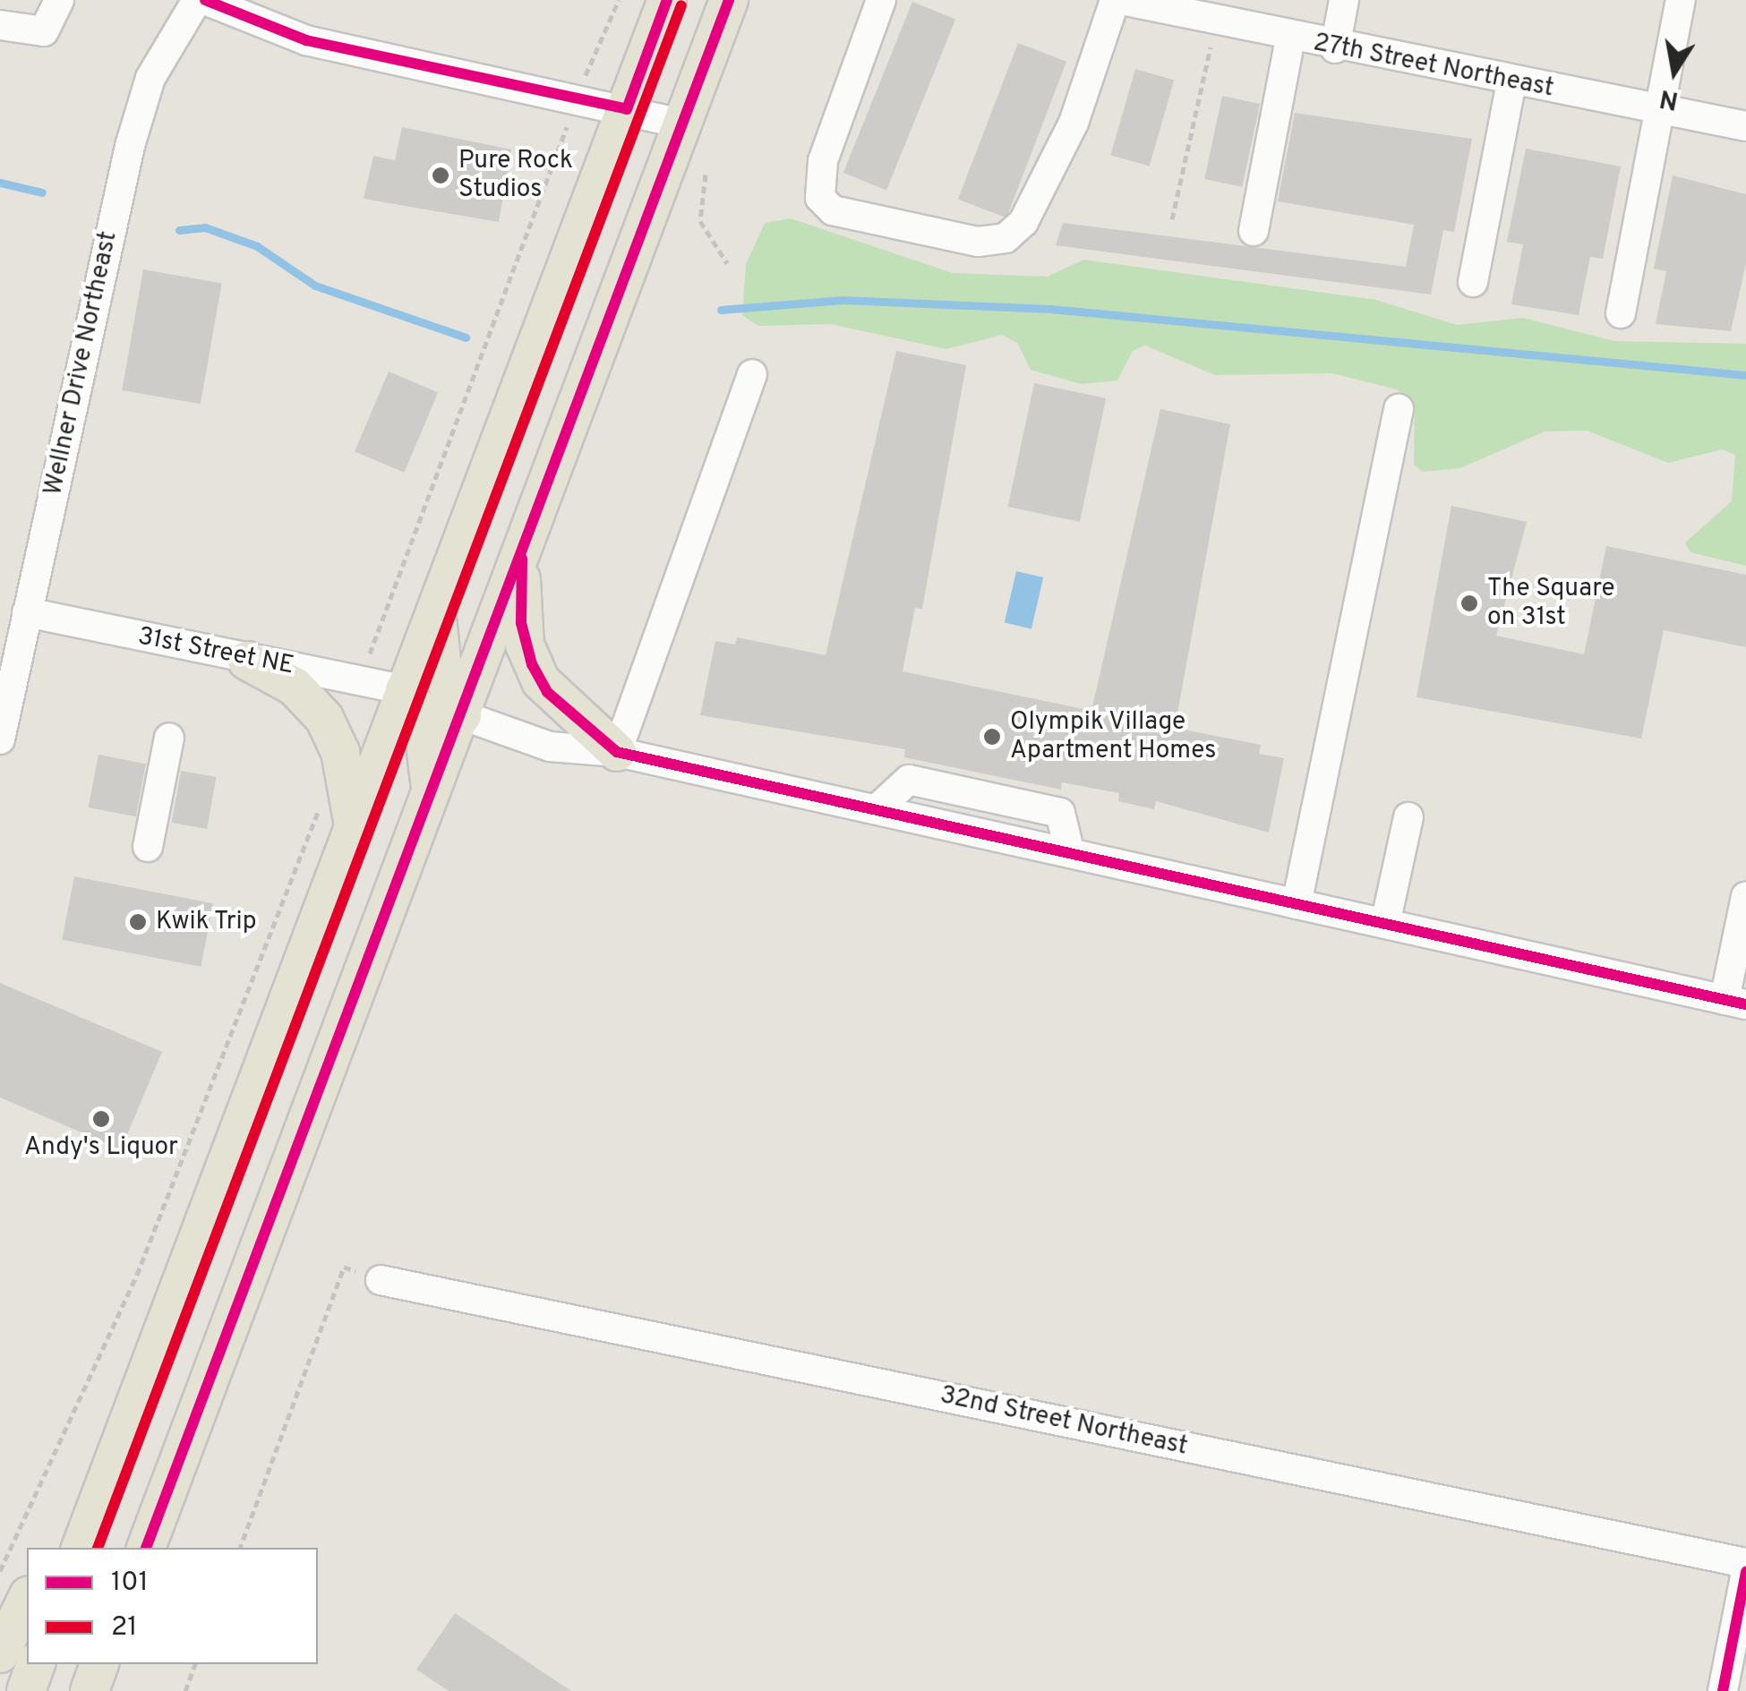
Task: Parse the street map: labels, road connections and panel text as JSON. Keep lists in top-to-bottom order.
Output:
{
  "streets": {
    "street": [
      "27th Street Northeast",
      "Wellner Drive Northeast",
      "31st Street NE",
      "32nd Street Northeast"
    ]
  },
  "crossings": [
    ["Wellner Drive Northeast", "31st Street NE"]
  ],
  "places": [
    "Pure Rock Studios",
    "The Square on 31st",
    "Olympik Village Apartment Homes",
    "Kwik Trip",
    "Andy's Liquor"
  ],
  "lines": ["transit line 101", "transit line 21"],
  "legend": ["101", "21"],
  "north": "bottom"
}
